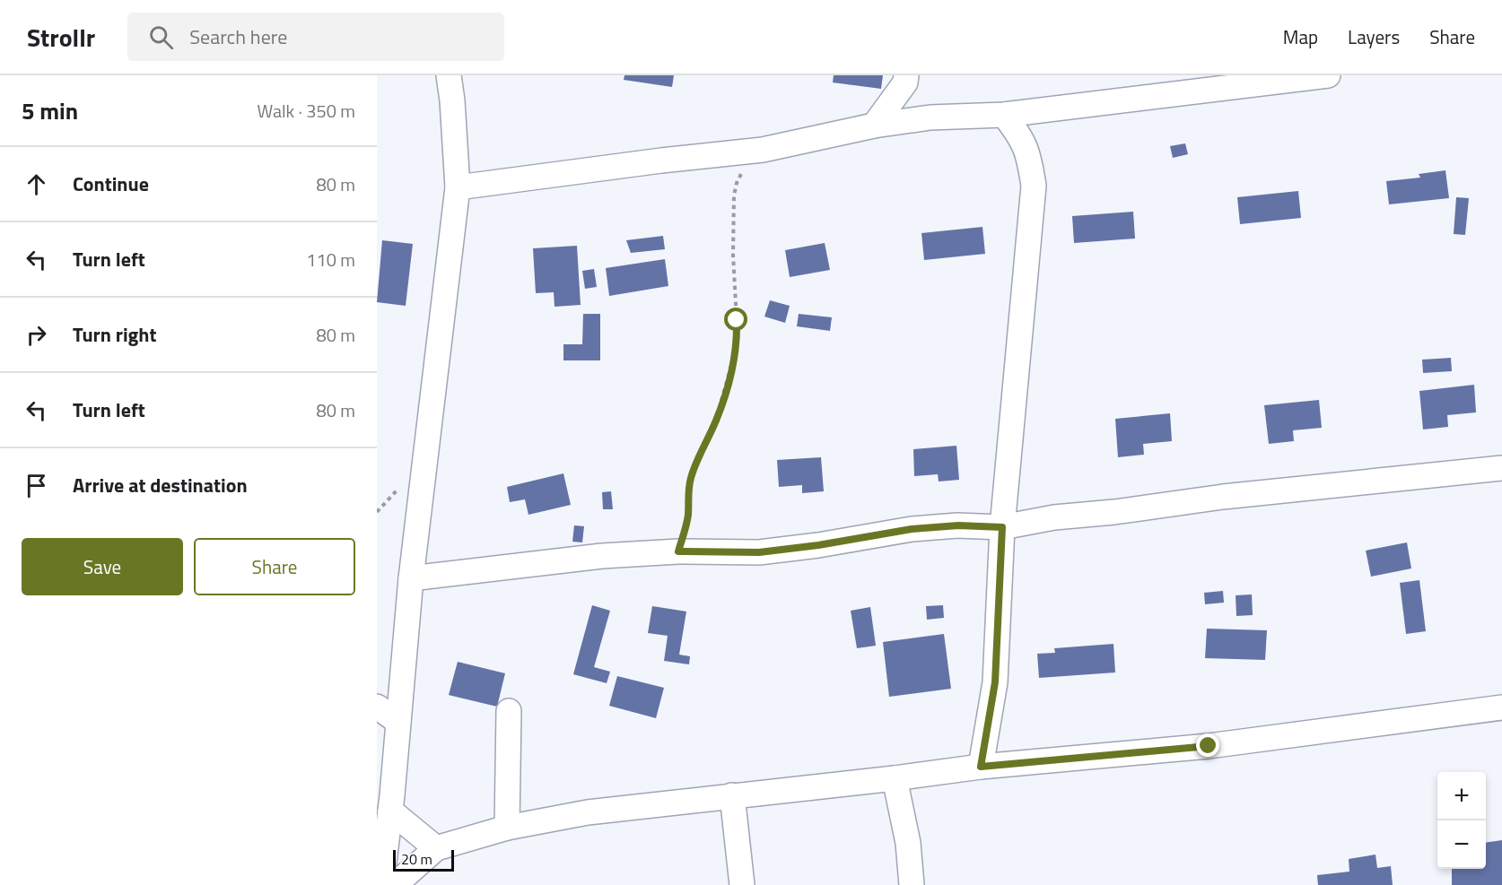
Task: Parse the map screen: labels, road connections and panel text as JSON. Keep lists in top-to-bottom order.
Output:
{
  "scale_bar": "20 m",
  "page": {
    "header": "Strollr",
    "search": "Search here",
    "nav": ["Map", "Layers", "Share"],
    "heading": ["5 min", "Walk · 350 m"],
    "list": [
      ["Continue", "80 m"],
      ["Turn left", "110 m"],
      ["Turn right", "80 m"],
      ["Turn left", "80 m"],
      "Arrive at destination"
    ],
    "buttons": ["Save", "Share"],
    "map_buttons": ["+", "−"],
    "scale": "20 m"
  }
}
